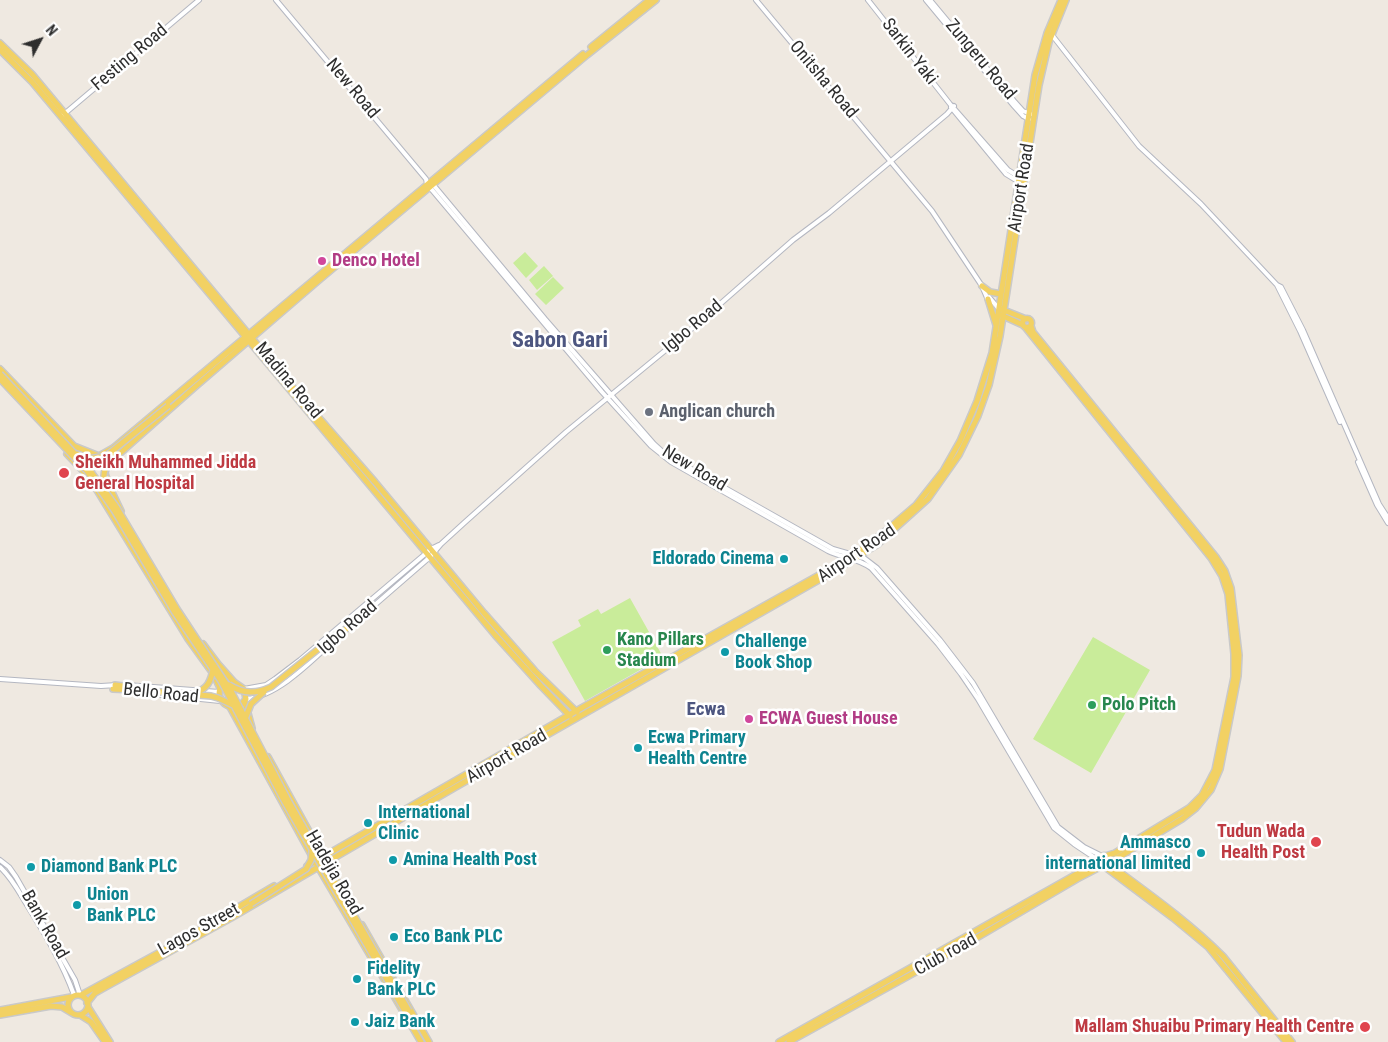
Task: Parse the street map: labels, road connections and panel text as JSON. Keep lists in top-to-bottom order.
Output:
{
  "streets": {
    "main road": [
      "Airport Road",
      "Madina Road",
      "Hadejia Road",
      "Lagos Street",
      "Club road"
    ],
    "street": [
      "Sarkin Yaki",
      "Festing Road",
      "Zungeru Road",
      "Onitsha Road",
      "New Road",
      "Igbo Road",
      "Bello Road",
      "Bank Road"
    ]
  },
  "crossings": [
    ["Sarkin Yaki", "Airport Road"],
    ["Sarkin Yaki", "Igbo Road"],
    ["Festing Road", "Madina Road"],
    ["Zungeru Road", "Airport Road"],
    ["Onitsha Road", "Airport Road"],
    ["Onitsha Road", "Igbo Road"],
    ["New Road", "Airport Road"],
    ["New Road", "Igbo Road"],
    ["New Road", "Club road"],
    ["Airport Road", "Madina Road"],
    ["Airport Road", "Hadejia Road"],
    ["Igbo Road", "Madina Road"],
    ["Igbo Road", "Hadejia Road"],
    ["Hadejia Road", "Lagos Street"],
    ["Bank Road", "Lagos Street"]
  ],
  "districts": ["Sabon Gari", "Ecwa"],
  "places": [
    "Denco Hotel",
    "Anglican church",
    "Sheikh Muhammed Jidda General Hospital",
    "Eldorado Cinema",
    "Kano Pillars Stadium",
    "Challenge Book Shop",
    "Polo Pitch",
    "ECWA Guest House",
    "Ecwa Primary Health Centre",
    "International Clinic",
    "Tudun Wada Health Post",
    "Ammasco international limited",
    "Amina Health Post",
    "Diamond Bank PLC",
    "Union Bank PLC",
    "Eco Bank PLC",
    "Fidelity Bank PLC",
    "Jaiz Bank",
    "Mallam Shuaibu Primary Health Centre"
  ],
  "north": "top right"
}
